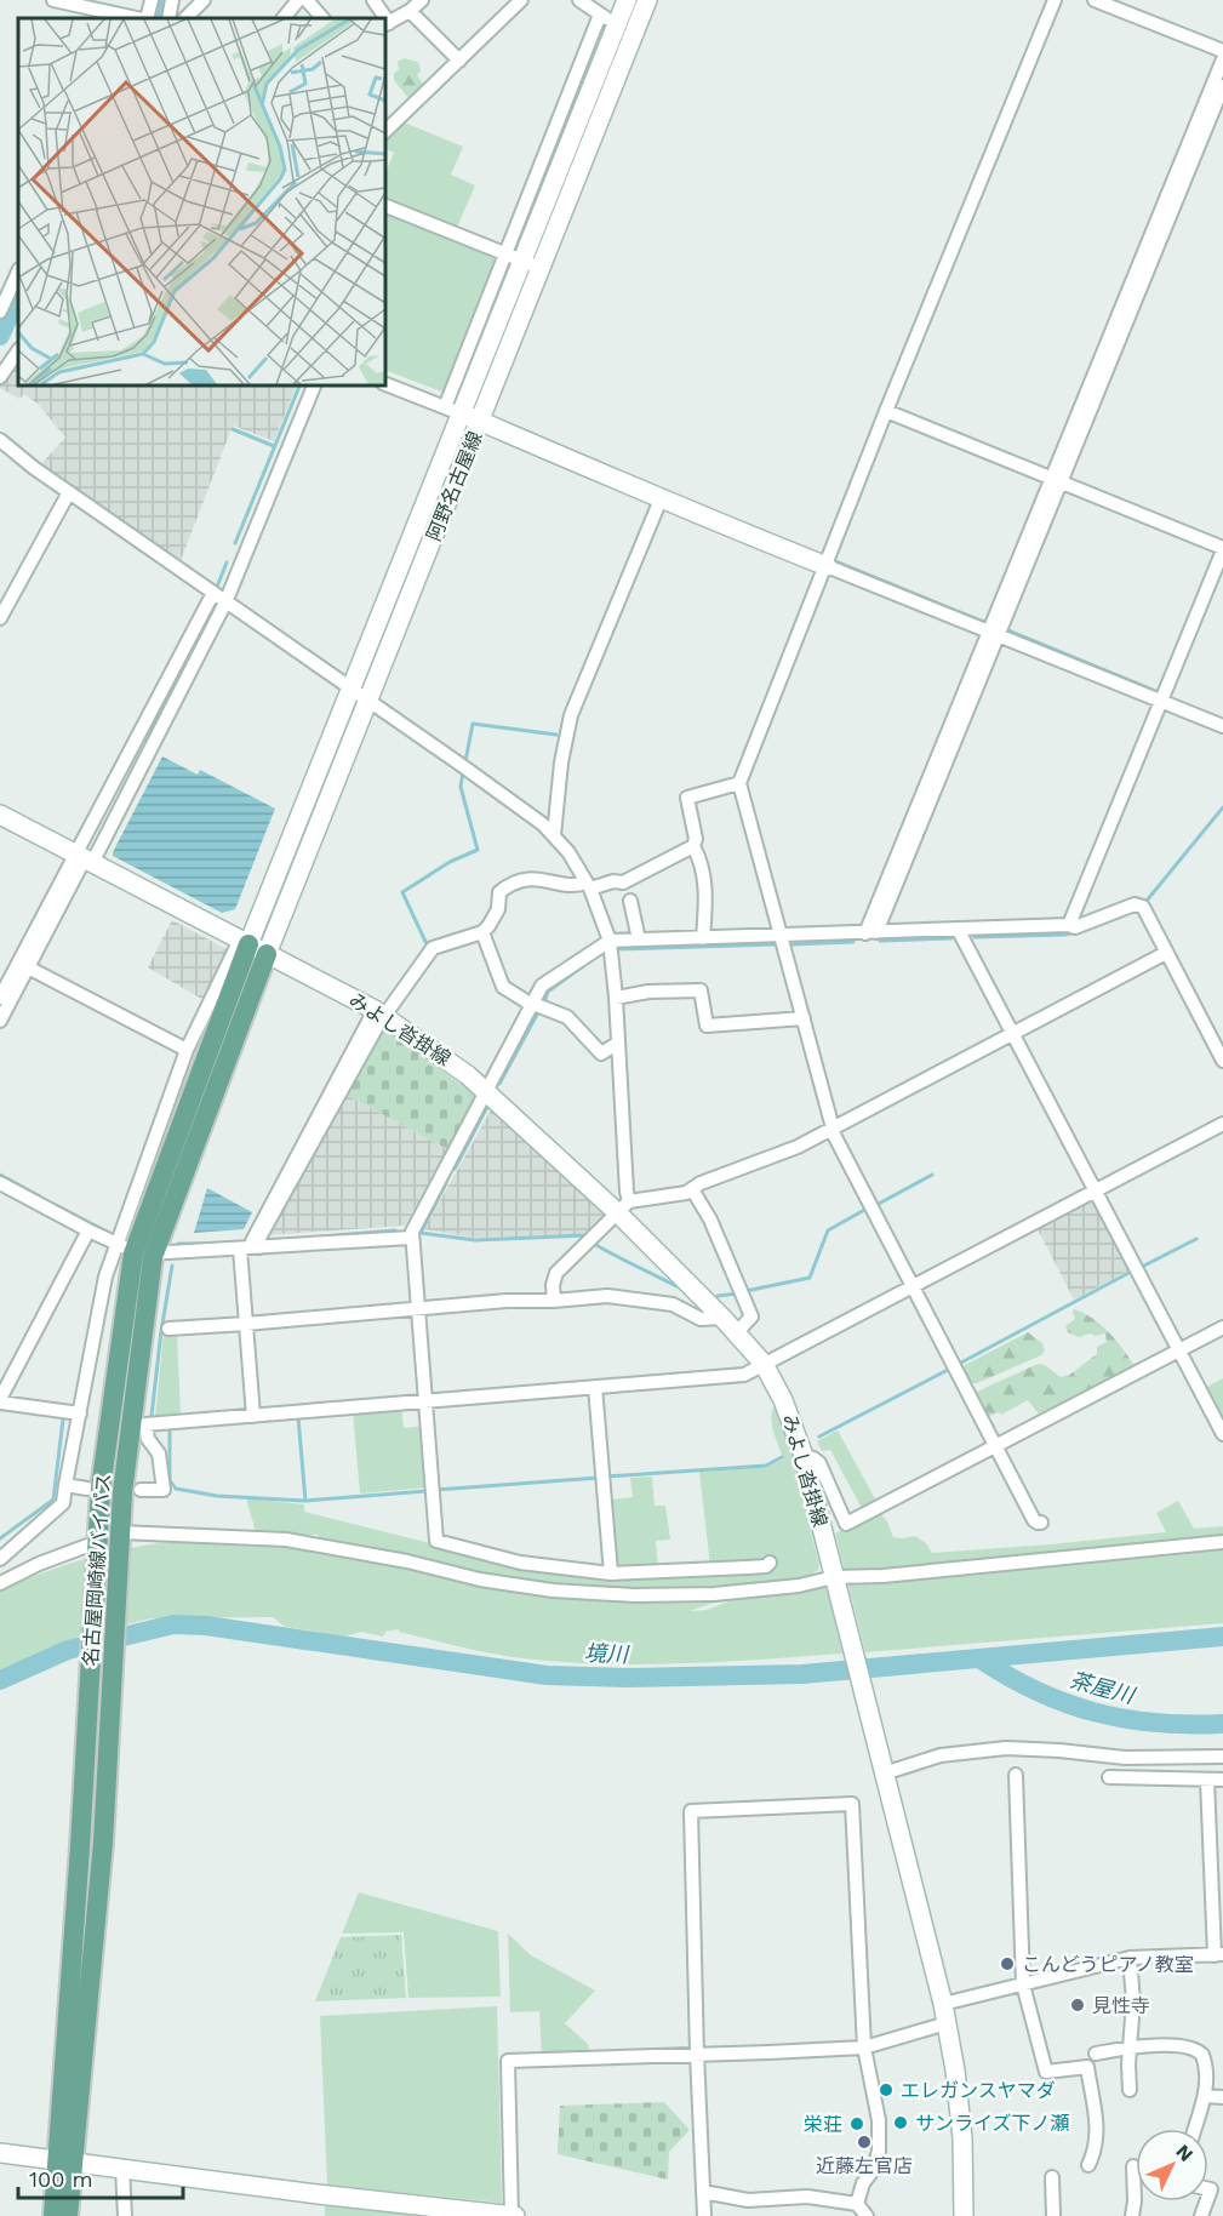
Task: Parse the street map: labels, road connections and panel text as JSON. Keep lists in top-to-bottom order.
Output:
{
  "streets": {
    "main road": ["阿野名古屋線", "みよし沓掛線", "名古屋岡崎線バイパス"]
  },
  "crossings": [
    ["阿野名古屋線", "みよし沓掛線"],
    ["阿野名古屋線", "名古屋岡崎線バイパス"],
    ["みよし沓掛線", "名古屋岡崎線バイパス"]
  ],
  "water": ["境川", "茶屋川"],
  "places": [
    "こんどうピアノ教室",
    "見性寺",
    "エレガンスヤマダ",
    "サンライズ下ノ瀬",
    "栄荘",
    "近藤左官店"
  ],
  "scale_bar": "100 m",
  "north": "top right"
}
